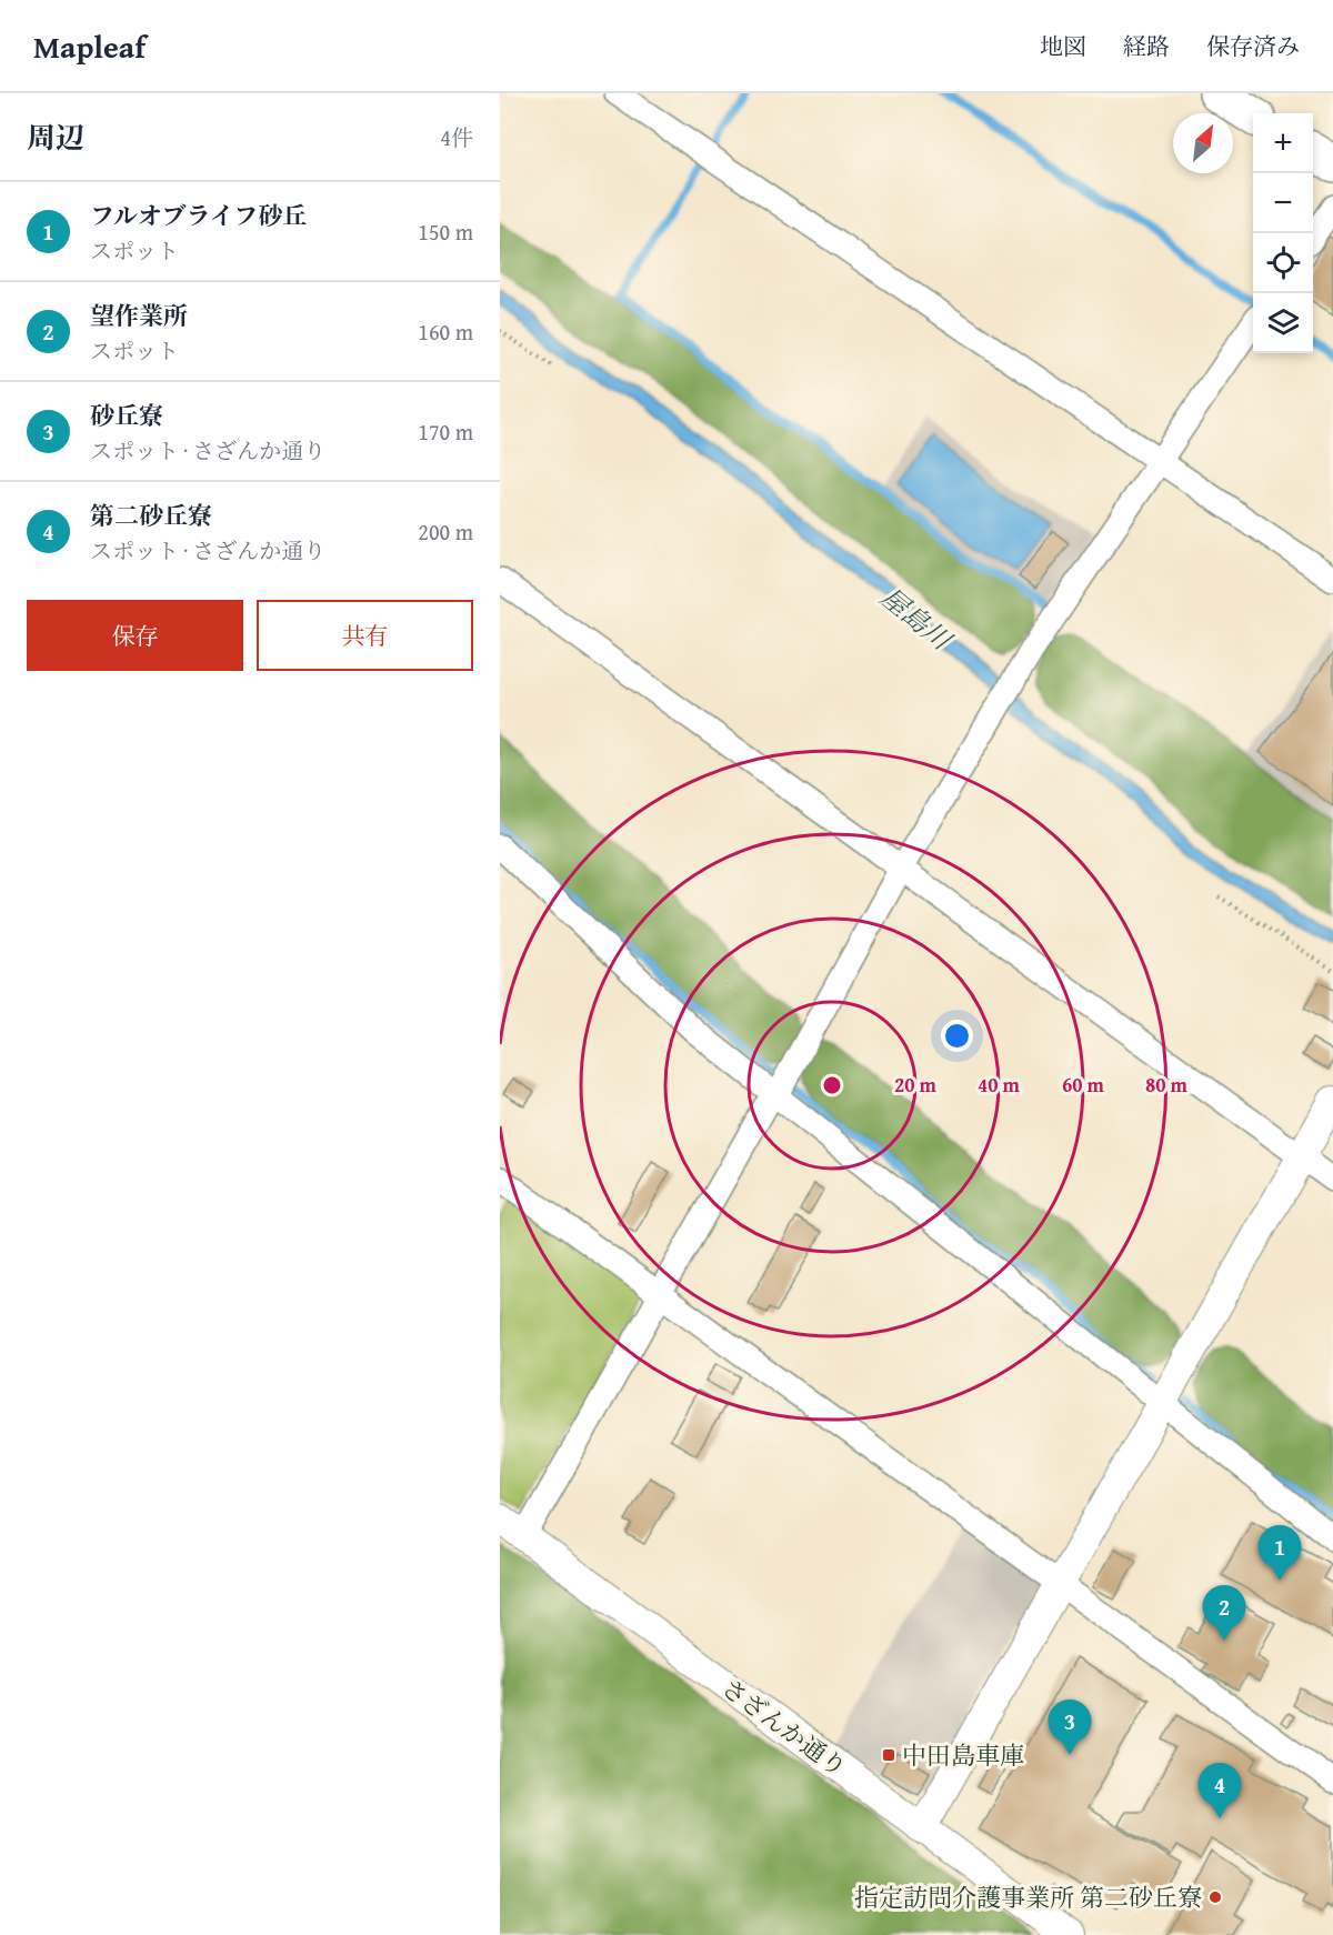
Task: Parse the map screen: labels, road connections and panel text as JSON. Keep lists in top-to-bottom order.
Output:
{
  "streets": {
    "street": ["さざんか通り"]
  },
  "water": ["屋島川"],
  "places": {
    "transit": ["中田島車庫"],
    "other": ["指定訪問介護事業所 第二砂丘寮"]
  },
  "north": "top right",
  "page": {
    "header": "Mapleaf",
    "nav": ["地図", "経路", "保存済み"],
    "heading": ["周辺", "4件"],
    "map_buttons": ["+", "−"],
    "list": [
      {
        "mark": "1",
        "name": "フルオブライフ砂丘",
        "note": "スポット",
        "value": "150 m"
      },
      {
        "mark": "2",
        "name": "望作業所",
        "note": "スポット",
        "value": "160 m"
      },
      {
        "mark": "3",
        "name": "砂丘寮",
        "note": "スポット · さざんか通り",
        "value": "170 m"
      },
      {
        "mark": "4",
        "name": "第二砂丘寮",
        "note": "スポット · さざんか通り",
        "value": "200 m"
      }
    ],
    "buttons": ["保存", "共有"],
    "pins": [
      "1",
      "2",
      "3",
      "4"
    ]
  },
  "rings": [
    "20 m",
    "40 m",
    "60 m",
    "80 m"
  ]
}
